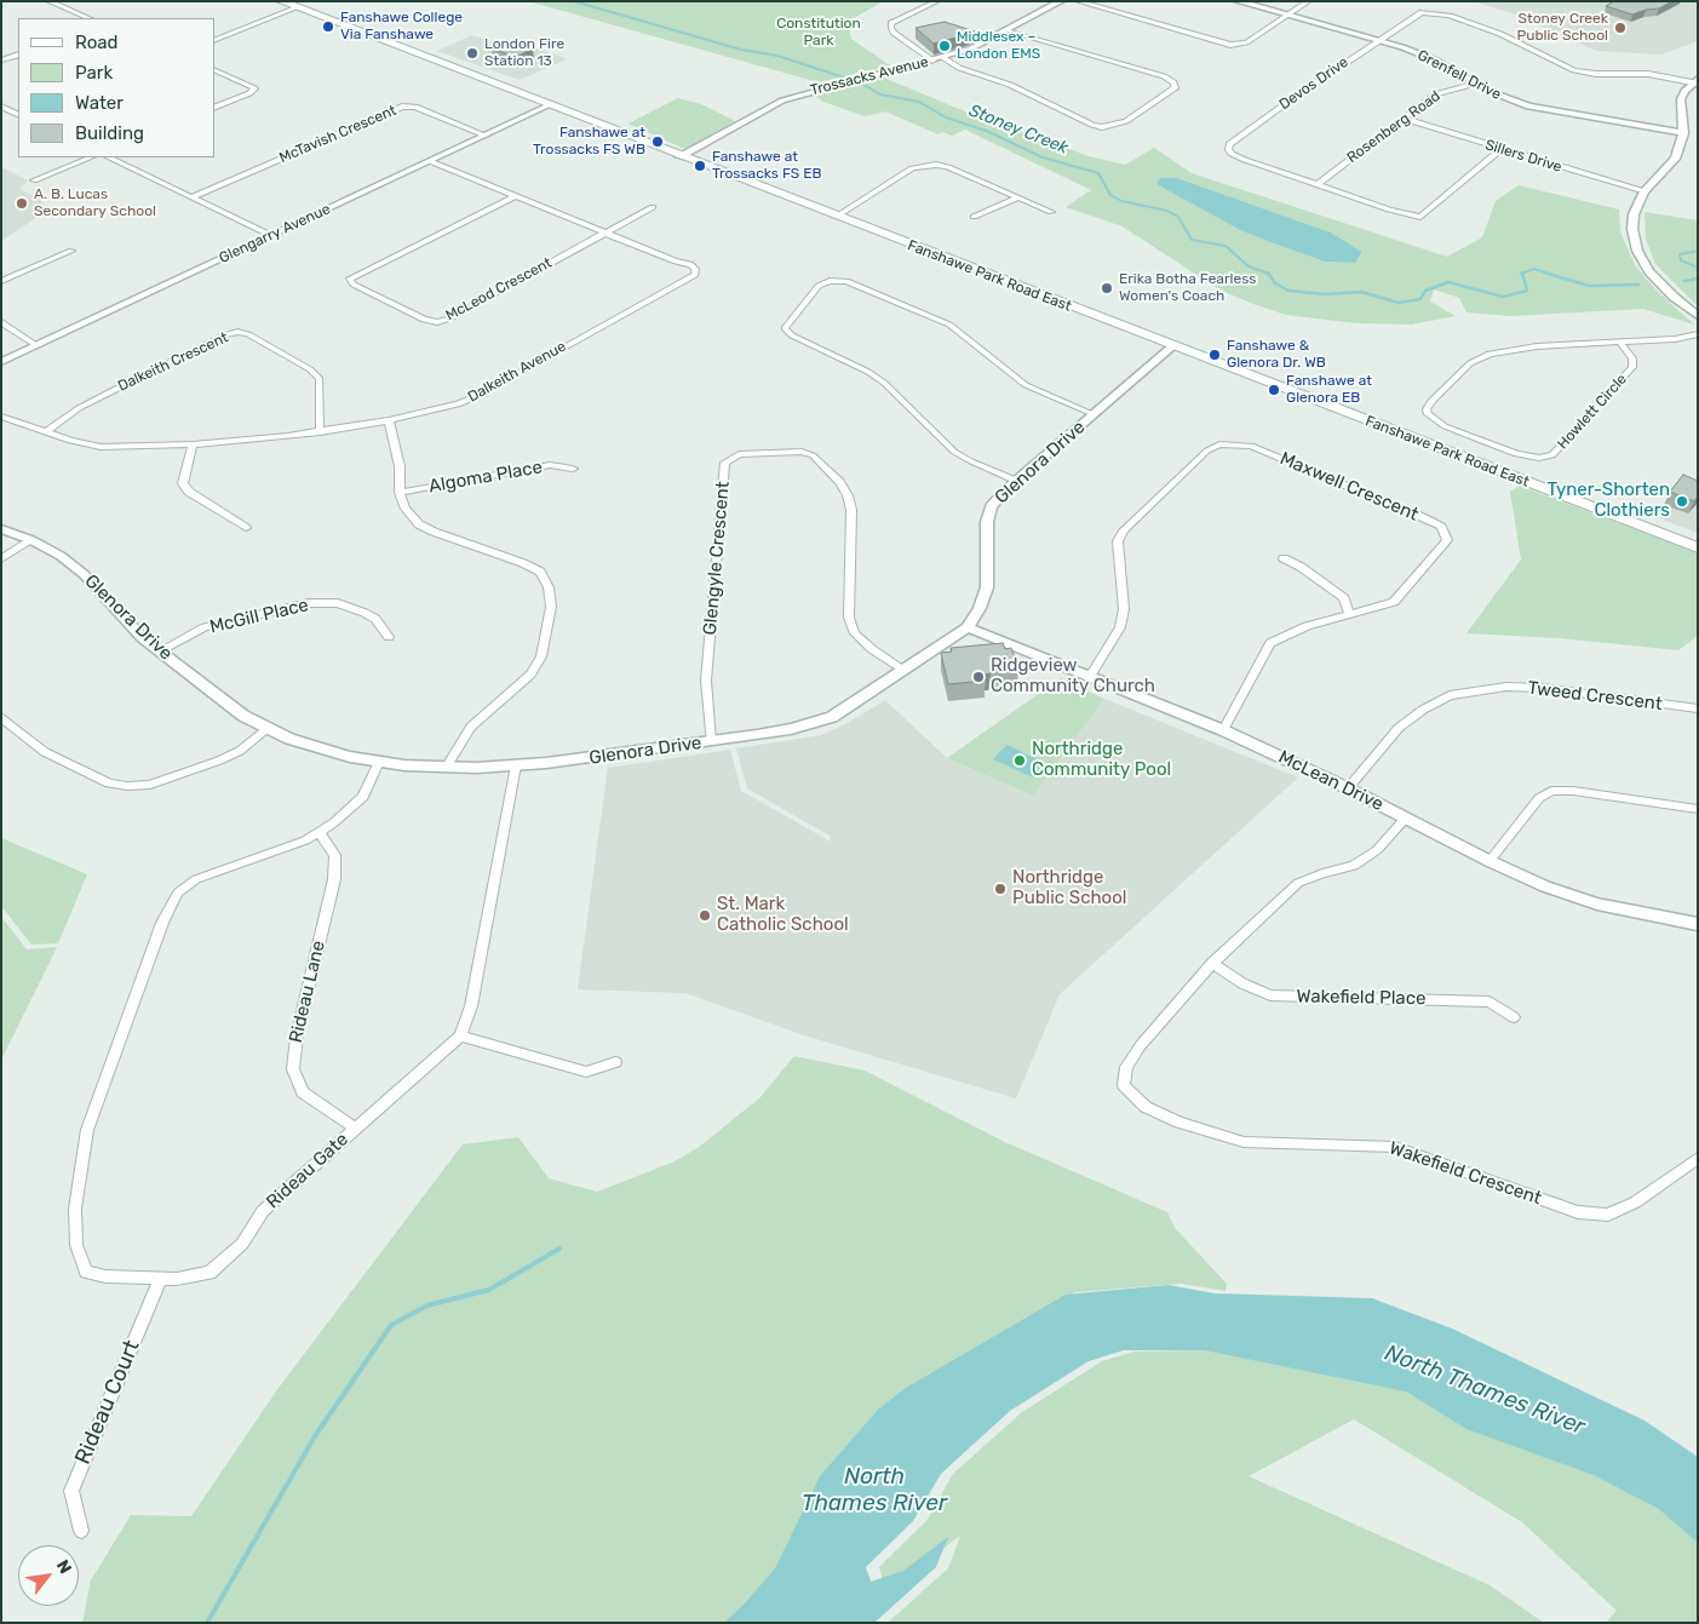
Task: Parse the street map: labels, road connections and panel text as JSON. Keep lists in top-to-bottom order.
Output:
{
  "streets": {
    "main road": ["Fanshawe Park Road East"],
    "street": [
      "Grenfell Drive",
      "Trossacks Avenue",
      "Devos Drive",
      "Rosenberg Road",
      "McTavish Crescent",
      "Sillers Drive",
      "Glengarry Avenue",
      "McLeod Crescent",
      "Dalkeith Crescent",
      "Dalkeith Avenue",
      "Howlett Circle",
      "Glenora Drive",
      "Algoma Place",
      "Maxwell Crescent",
      "Glengyle Crescent",
      "McGill Place",
      "Tweed Crescent",
      "McLean Drive",
      "Rideau Lane",
      "Wakefield Place",
      "Rideau Gate",
      "Wakefield Crescent",
      "Rideau Court"
    ]
  },
  "crossings": [
    ["Grenfell Drive", "Devos Drive"],
    ["Grenfell Drive", "Rosenberg Road"],
    ["Trossacks Avenue", "Fanshawe Park Road East"],
    ["Devos Drive", "Rosenberg Road"],
    ["Devos Drive", "Sillers Drive"],
    ["Rosenberg Road", "Sillers Drive"],
    ["McTavish Crescent", "Glengarry Avenue"],
    ["Glengarry Avenue", "Fanshawe Park Road East"],
    ["Glengarry Avenue", "Dalkeith Avenue"],
    ["Fanshawe Park Road East", "Glenora Drive"],
    ["McLeod Crescent", "Dalkeith Avenue"],
    ["Dalkeith Crescent", "Dalkeith Avenue"],
    ["Glenora Drive", "Glengyle Crescent"],
    ["Glenora Drive", "McGill Place"],
    ["Glenora Drive", "McLean Drive"],
    ["Glenora Drive", "Rideau Gate"],
    ["Maxwell Crescent", "McLean Drive"],
    ["Tweed Crescent", "McLean Drive"],
    ["McLean Drive", "Wakefield Crescent"],
    ["Rideau Lane", "Rideau Gate"],
    ["Wakefield Place", "Wakefield Crescent"],
    ["Rideau Gate", "Rideau Court"]
  ],
  "water": ["Stoney Creek", "North Thames River"],
  "parks": ["Constitution Park"],
  "places": [
    "Fanshawe College Via Fanshawe",
    "Stoney Creek Public School",
    "Middlesex – London EMS",
    "London Fire Station 13",
    "Fanshawe at Trossacks FS WB",
    "Fanshawe at Trossacks FS EB",
    "A. B. Lucas Secondary School",
    "Erika Botha Fearless Women's Coach",
    "Fanshawe & Glenora Dr. WB",
    "Fanshawe at Glenora EB",
    "Tyner-Shorten Clothiers",
    "Ridgeview Community Church",
    "Northridge Community Pool",
    "Northridge Public School",
    "St. Mark Catholic School"
  ],
  "legend": [
    "Road",
    "Park",
    "Water",
    "Building"
  ],
  "north": "top right"
}
